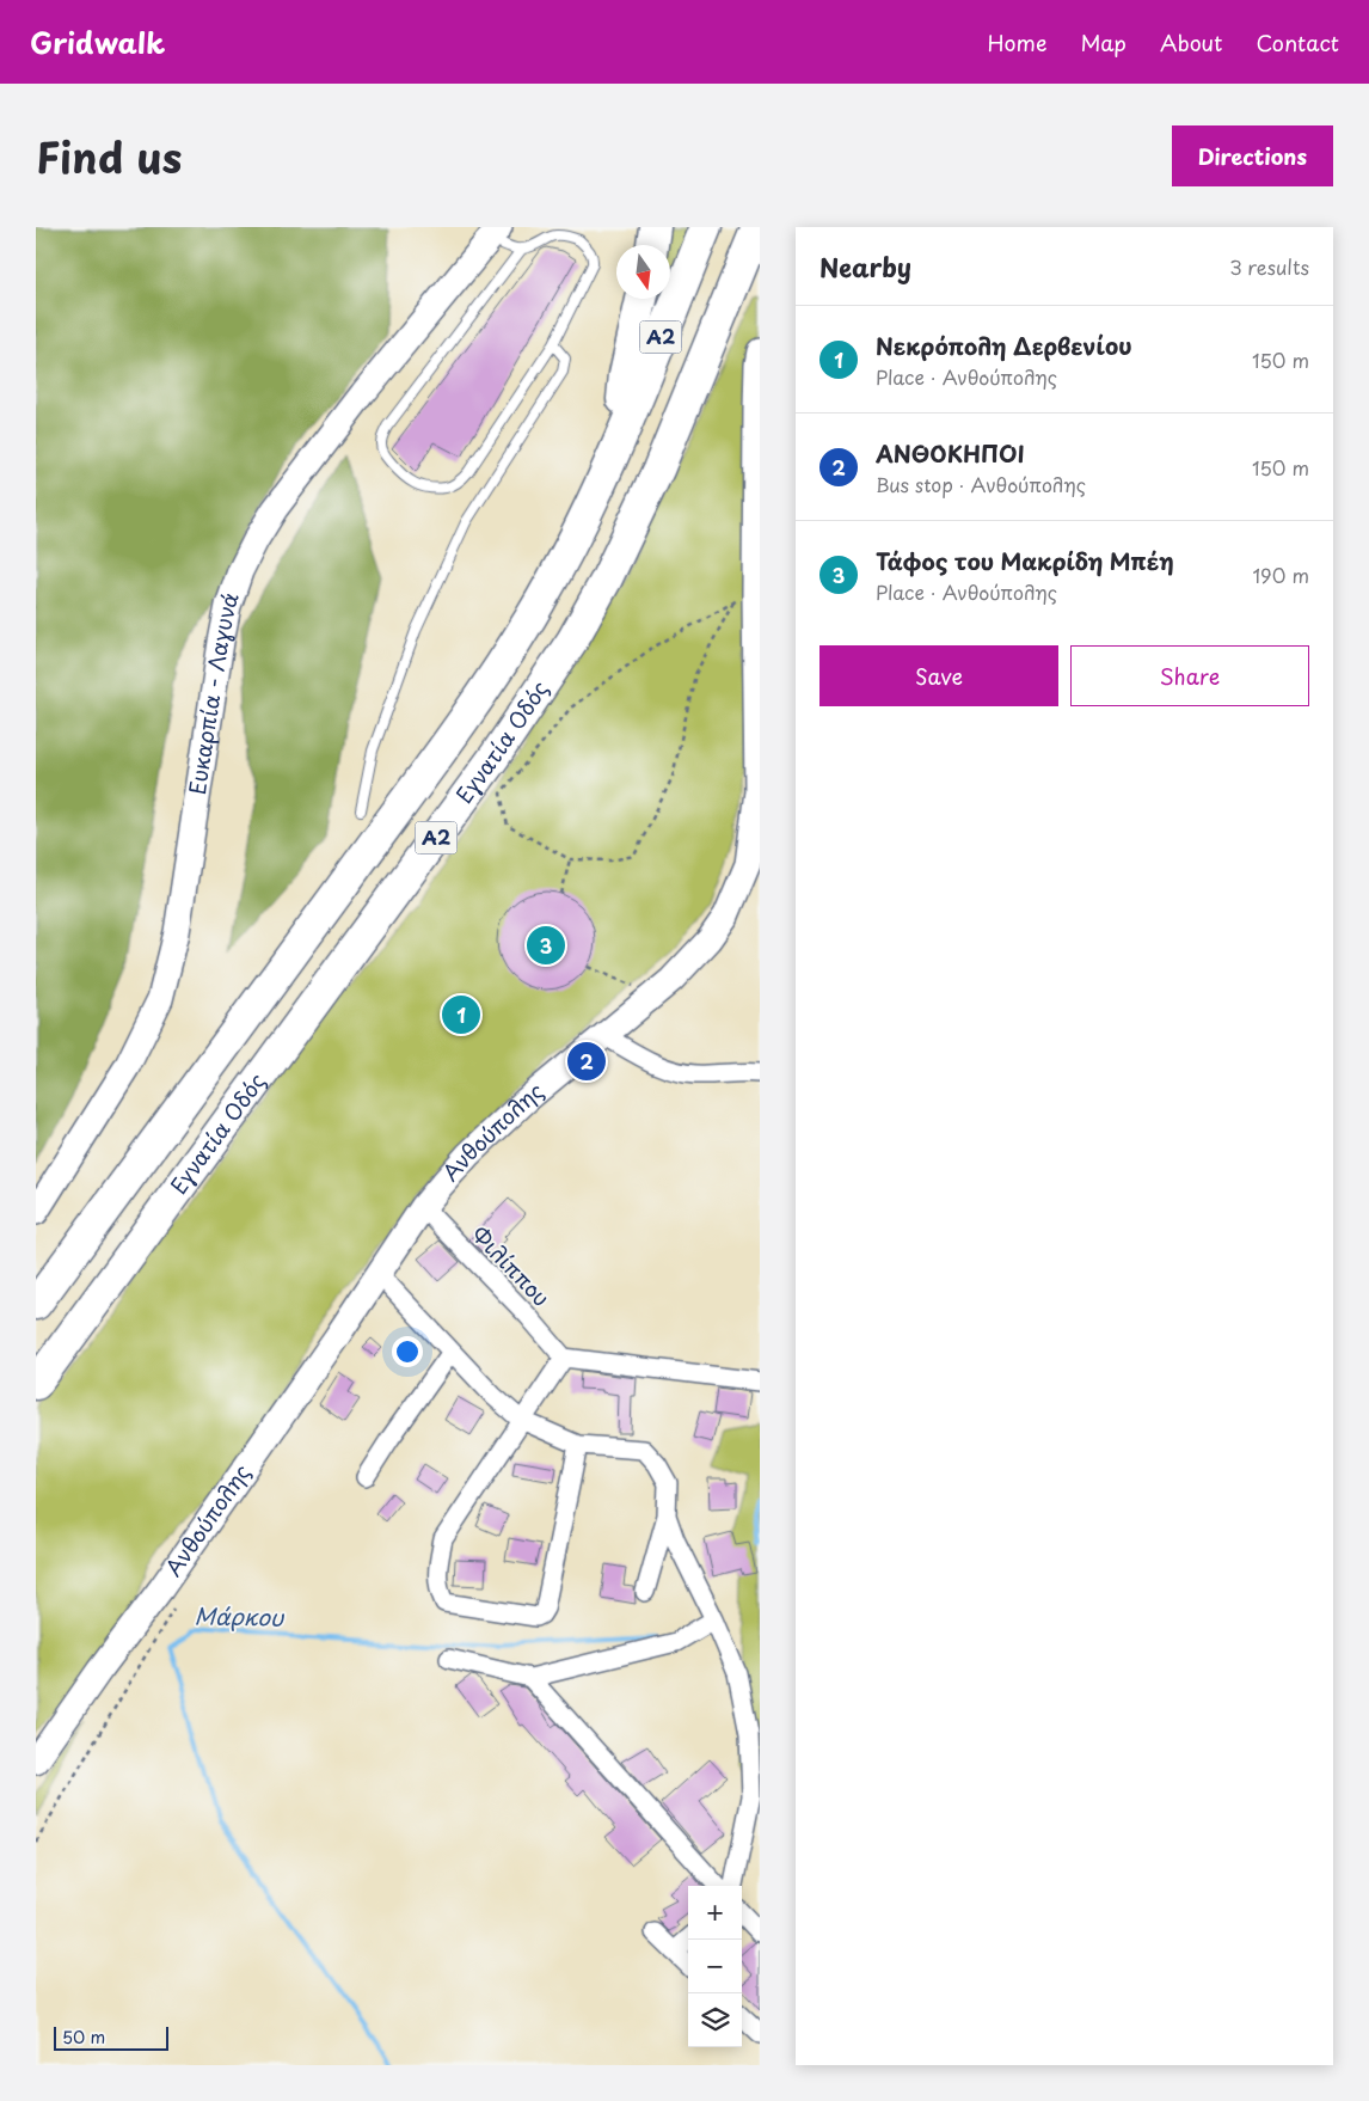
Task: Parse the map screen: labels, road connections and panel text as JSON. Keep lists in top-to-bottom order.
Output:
{
  "streets": {
    "highway": ["Α2", "Εγνατία Οδός"],
    "street": ["Ευκαρπία - Λαγυνά", "Ανθούπολης", "Φιλίππου"]
  },
  "crossings": [
    ["Ανθούπολης", "Φιλίππου"]
  ],
  "water": ["Μάρκου"],
  "scale_bar": "50 m",
  "north": "bottom",
  "page": {
    "header": "Gridwalk",
    "nav": [
      "Home",
      "Map",
      "About",
      "Contact"
    ],
    "title": "Find us",
    "buttons": [
      "Directions",
      ["Save", "Share"]
    ],
    "heading": ["Nearby", "3 results"],
    "list": [
      {
        "mark": "1",
        "name": "Νεκρόπολη Δερβενίου",
        "note": "Place · Ανθούπολης",
        "value": "150 m"
      },
      {
        "mark": "2",
        "name": "ΑΝΘΟΚΗΠΟΙ",
        "note": "Bus stop · Ανθούπολης",
        "value": "150 m"
      },
      {
        "mark": "3",
        "name": "Τάφος του Μακρίδη Μπέη",
        "note": "Place · Ανθούπολης",
        "value": "190 m"
      }
    ],
    "pins": ["3", "1", "2"],
    "map_buttons": ["+", "−"],
    "scale": "50 m"
  }
}
